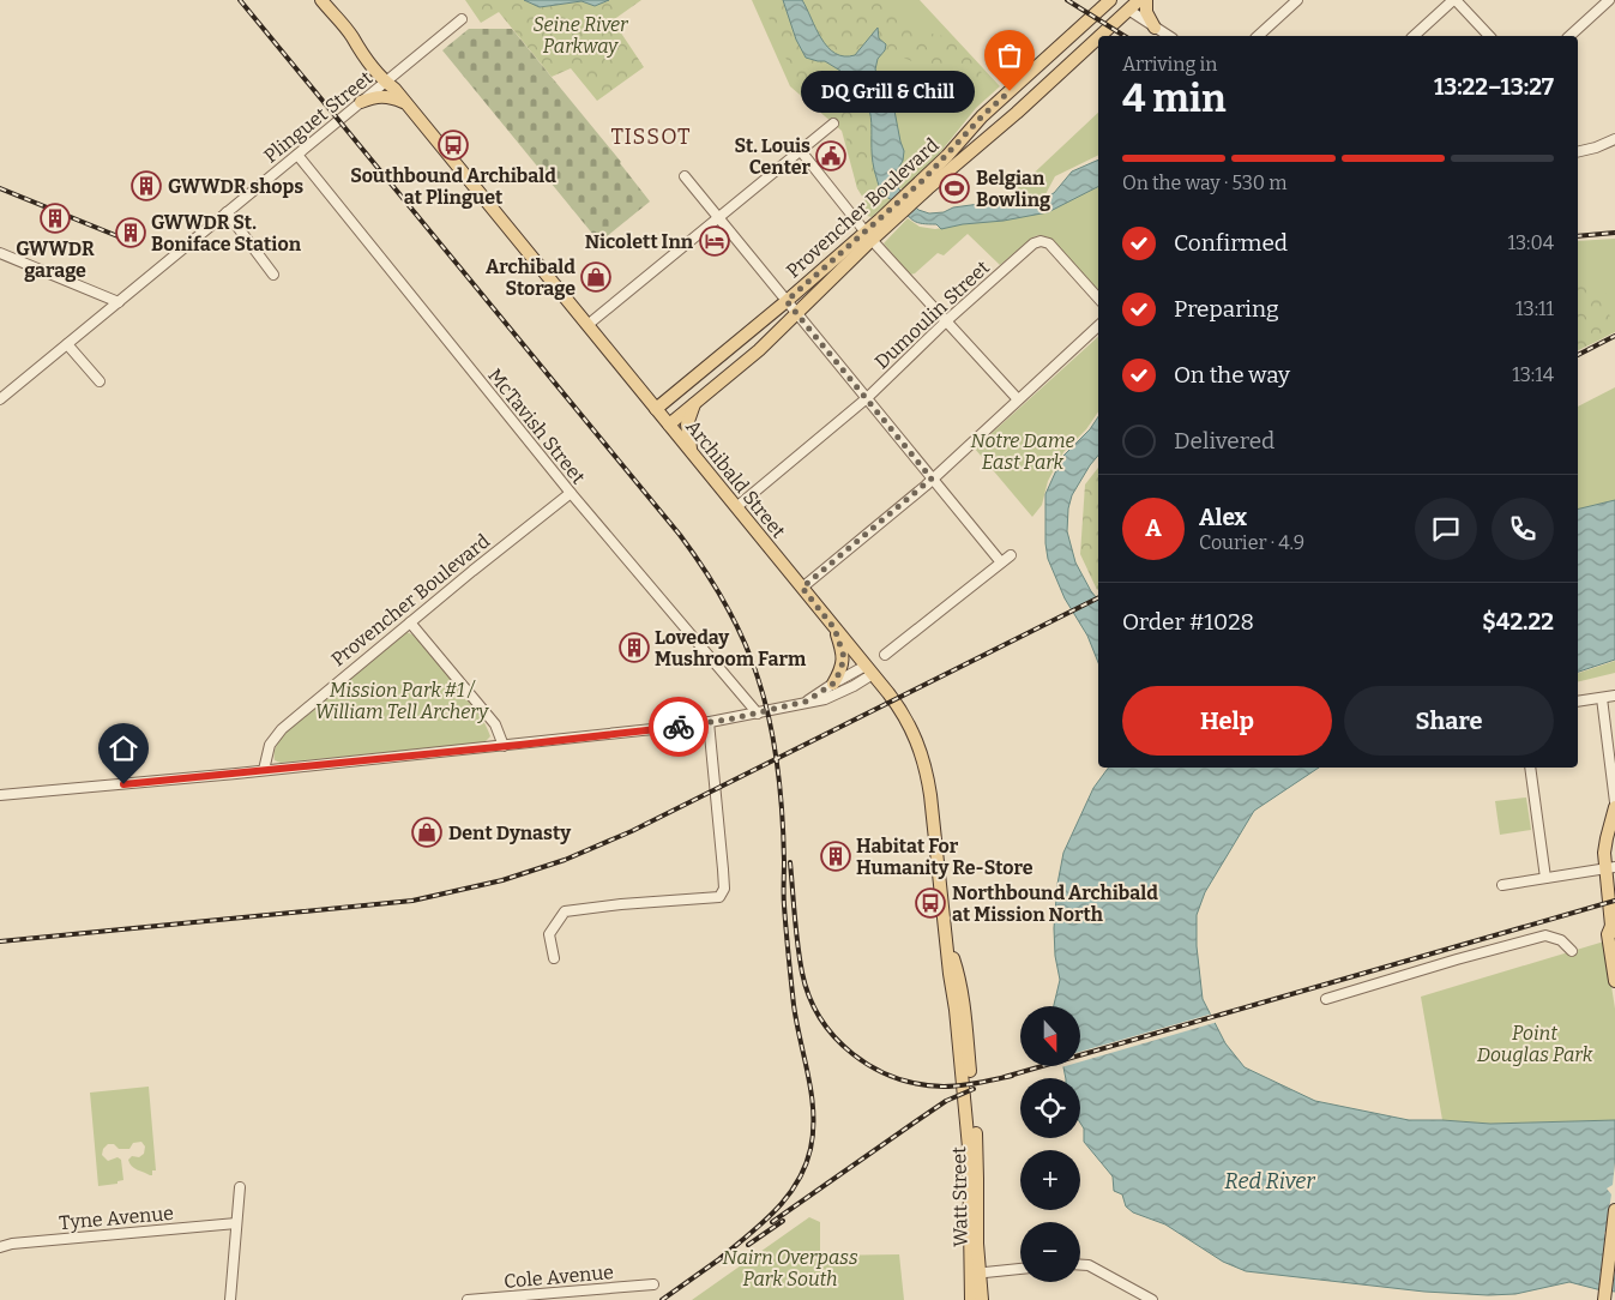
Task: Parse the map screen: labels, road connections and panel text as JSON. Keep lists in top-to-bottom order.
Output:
{
  "streets": {
    "main road": ["Provencher Boulevard", "Archibald Street", "Watt Street"],
    "street": [
      "Plinguet Street",
      "Dumoulin Street",
      "McTavish Street",
      "Tyne Avenue",
      "Cole Avenue"
    ]
  },
  "crossings": [
    ["Plinguet Street", "McTavish Street"],
    ["Plinguet Street", "Archibald Street"],
    ["Provencher Boulevard", "McTavish Street"],
    ["Provencher Boulevard", "Archibald Street"],
    ["Dumoulin Street", "Archibald Street"],
    ["Archibald Street", "Watt Street"]
  ],
  "districts": ["TISSOT"],
  "water": ["Red River"],
  "parks": [
    "Seine River Parkway",
    "Notre Dame East Park",
    "Mission Park #1 / William Tell Archery",
    "Point Douglas Park",
    "Nairn Overpass Park South"
  ],
  "places": {
    "other": ["DQ Grill & Chill"],
    "bus stop": ["Southbound Archibald at Plinguet", "Northbound Archibald at Mission North"],
    "public building": ["St. Louis Center"],
    "building": [
      "GWWDR shops",
      "GWWDR garage",
      "GWWDR St. Boniface Station",
      "Loveday Mushroom Farm",
      "Habitat For Humanity Re-Store"
    ],
    "sports": ["Belgian Bowling"],
    "hotel": ["Nicolett Inn"],
    "shop": ["Archibald Storage", "Dent Dynasty"]
  },
  "north": "bottom",
  "page": {
    "heading": ["4 min", "Arriving in", "13:22–13:27"],
    "panel": [
      "Alex",
      "Courier · 4.9",
      "Order #1028",
      "$42.22"
    ],
    "bubble": "DQ Grill & Chill",
    "bar": "On the way · 530 m",
    "list": [
      ["Confirmed", "13:04"],
      ["Preparing", "13:11"],
      ["On the way", "13:14"],
      "Delivered"
    ],
    "round": "A",
    "buttons": ["Help", "Share"],
    "map_buttons": ["+", "−"]
  }
}
